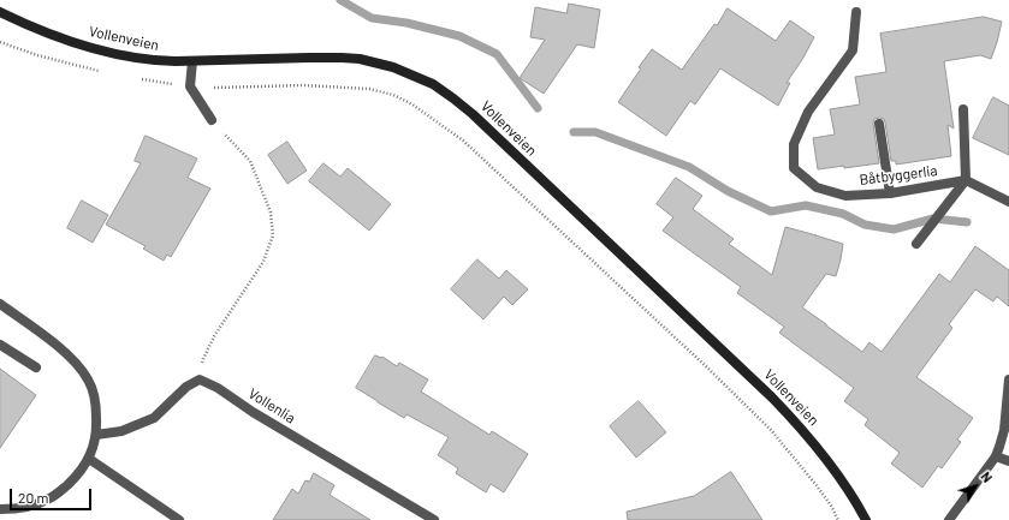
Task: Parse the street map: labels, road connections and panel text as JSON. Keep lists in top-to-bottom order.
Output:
{
  "streets": {
    "main road": ["Vollenveien"],
    "street": ["Båtbyggerlia", "Vollenlia"]
  },
  "scale_bar": "20 m",
  "north": "top right"
}
